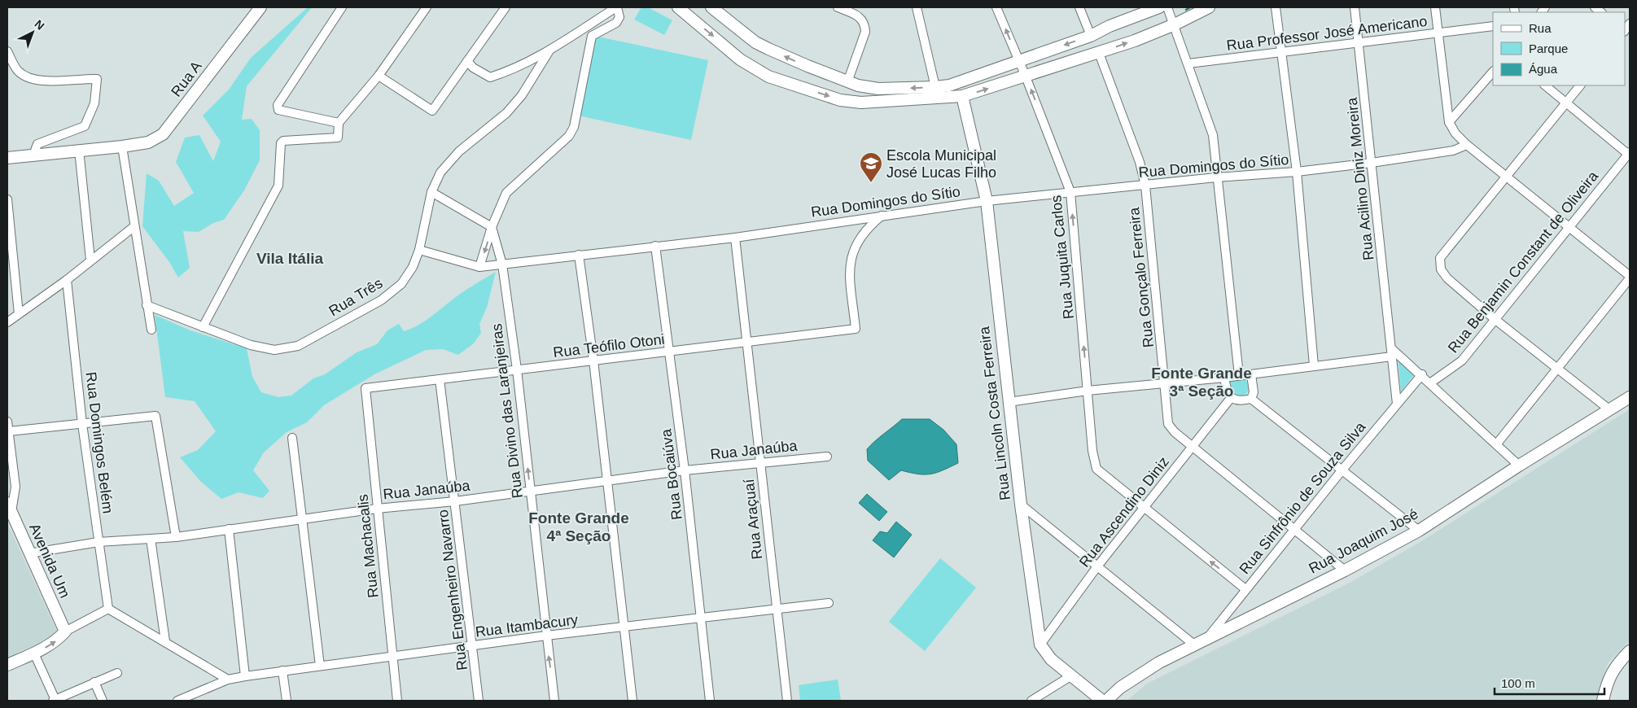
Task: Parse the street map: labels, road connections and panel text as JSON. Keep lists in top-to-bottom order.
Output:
{
  "streets": {
    "street": [
      "Rua Professor José Americano",
      "Rua A",
      "Rua Domingos do Sítio",
      "Rua Acilino Diniz Moreira",
      "Rua Juquita Carlos",
      "Rua Benjamin Constant de Oliveira",
      "Rua Gonçalo Ferreira",
      "Rua Três",
      "Rua Teófilo Otoni",
      "Rua Divino das Laranjeiras",
      "Rua Lincoln Costa Ferreira",
      "Rua Domingos Belém",
      "Rua Janaúba",
      "Rua Bocaiúva",
      "Rua Sinfrônio de Souza Silva",
      "Rua Ascendino Diniz",
      "Rua Araçuaí",
      "Rua Joaquim José",
      "Rua Machacalis",
      "Avenida Um",
      "Rua Engenheiro Navarro",
      "Rua Itambacury"
    ]
  },
  "crossings": [
    ["Rua Professor José Americano", "Rua Acilino Diniz Moreira"],
    ["Rua Domingos do Sítio", "Rua Acilino Diniz Moreira"],
    ["Rua Domingos do Sítio", "Rua Juquita Carlos"],
    ["Rua Domingos do Sítio", "Rua Gonçalo Ferreira"],
    ["Rua Domingos do Sítio", "Rua Teófilo Otoni"],
    ["Rua Domingos do Sítio", "Rua Divino das Laranjeiras"],
    ["Rua Domingos do Sítio", "Rua Lincoln Costa Ferreira"],
    ["Rua Domingos do Sítio", "Rua Bocaiúva"],
    ["Rua Domingos do Sítio", "Rua Araçuaí"],
    ["Rua Acilino Diniz Moreira", "Rua Sinfrônio de Souza Silva"],
    ["Rua Juquita Carlos", "Rua Ascendino Diniz"],
    ["Rua Gonçalo Ferreira", "Rua Sinfrônio de Souza Silva"],
    ["Rua Gonçalo Ferreira", "Rua Ascendino Diniz"],
    ["Rua Gonçalo Ferreira", "Rua Joaquim José"],
    ["Rua Teófilo Otoni", "Rua Divino das Laranjeiras"],
    ["Rua Teófilo Otoni", "Rua Bocaiúva"],
    ["Rua Teófilo Otoni", "Rua Araçuaí"],
    ["Rua Teófilo Otoni", "Rua Machacalis"],
    ["Rua Teófilo Otoni", "Rua Engenheiro Navarro"],
    ["Rua Divino das Laranjeiras", "Rua Janaúba"],
    ["Rua Divino das Laranjeiras", "Rua Itambacury"],
    ["Rua Lincoln Costa Ferreira", "Rua Ascendino Diniz"],
    ["Rua Domingos Belém", "Rua Janaúba"],
    ["Rua Janaúba", "Rua Bocaiúva"],
    ["Rua Janaúba", "Rua Araçuaí"],
    ["Rua Janaúba", "Rua Machacalis"],
    ["Rua Janaúba", "Avenida Um"],
    ["Rua Janaúba", "Rua Engenheiro Navarro"],
    ["Rua Bocaiúva", "Rua Itambacury"],
    ["Rua Sinfrônio de Souza Silva", "Rua Joaquim José"],
    ["Rua Araçuaí", "Rua Itambacury"],
    ["Rua Machacalis", "Rua Itambacury"],
    ["Rua Engenheiro Navarro", "Rua Itambacury"]
  ],
  "one_way": ["Rua Juquita Carlos", "Rua Divino das Laranjeiras"],
  "districts": ["Vila Itália", "Fonte Grande 3ª Seção", "Fonte Grande 4ª Seção"],
  "places": {
    "school or university": ["Escola Municipal José Lucas Filho"]
  },
  "legend": ["Rua", "Parque", "Água"],
  "scale_bar": "100 m",
  "north": "top right"
}
